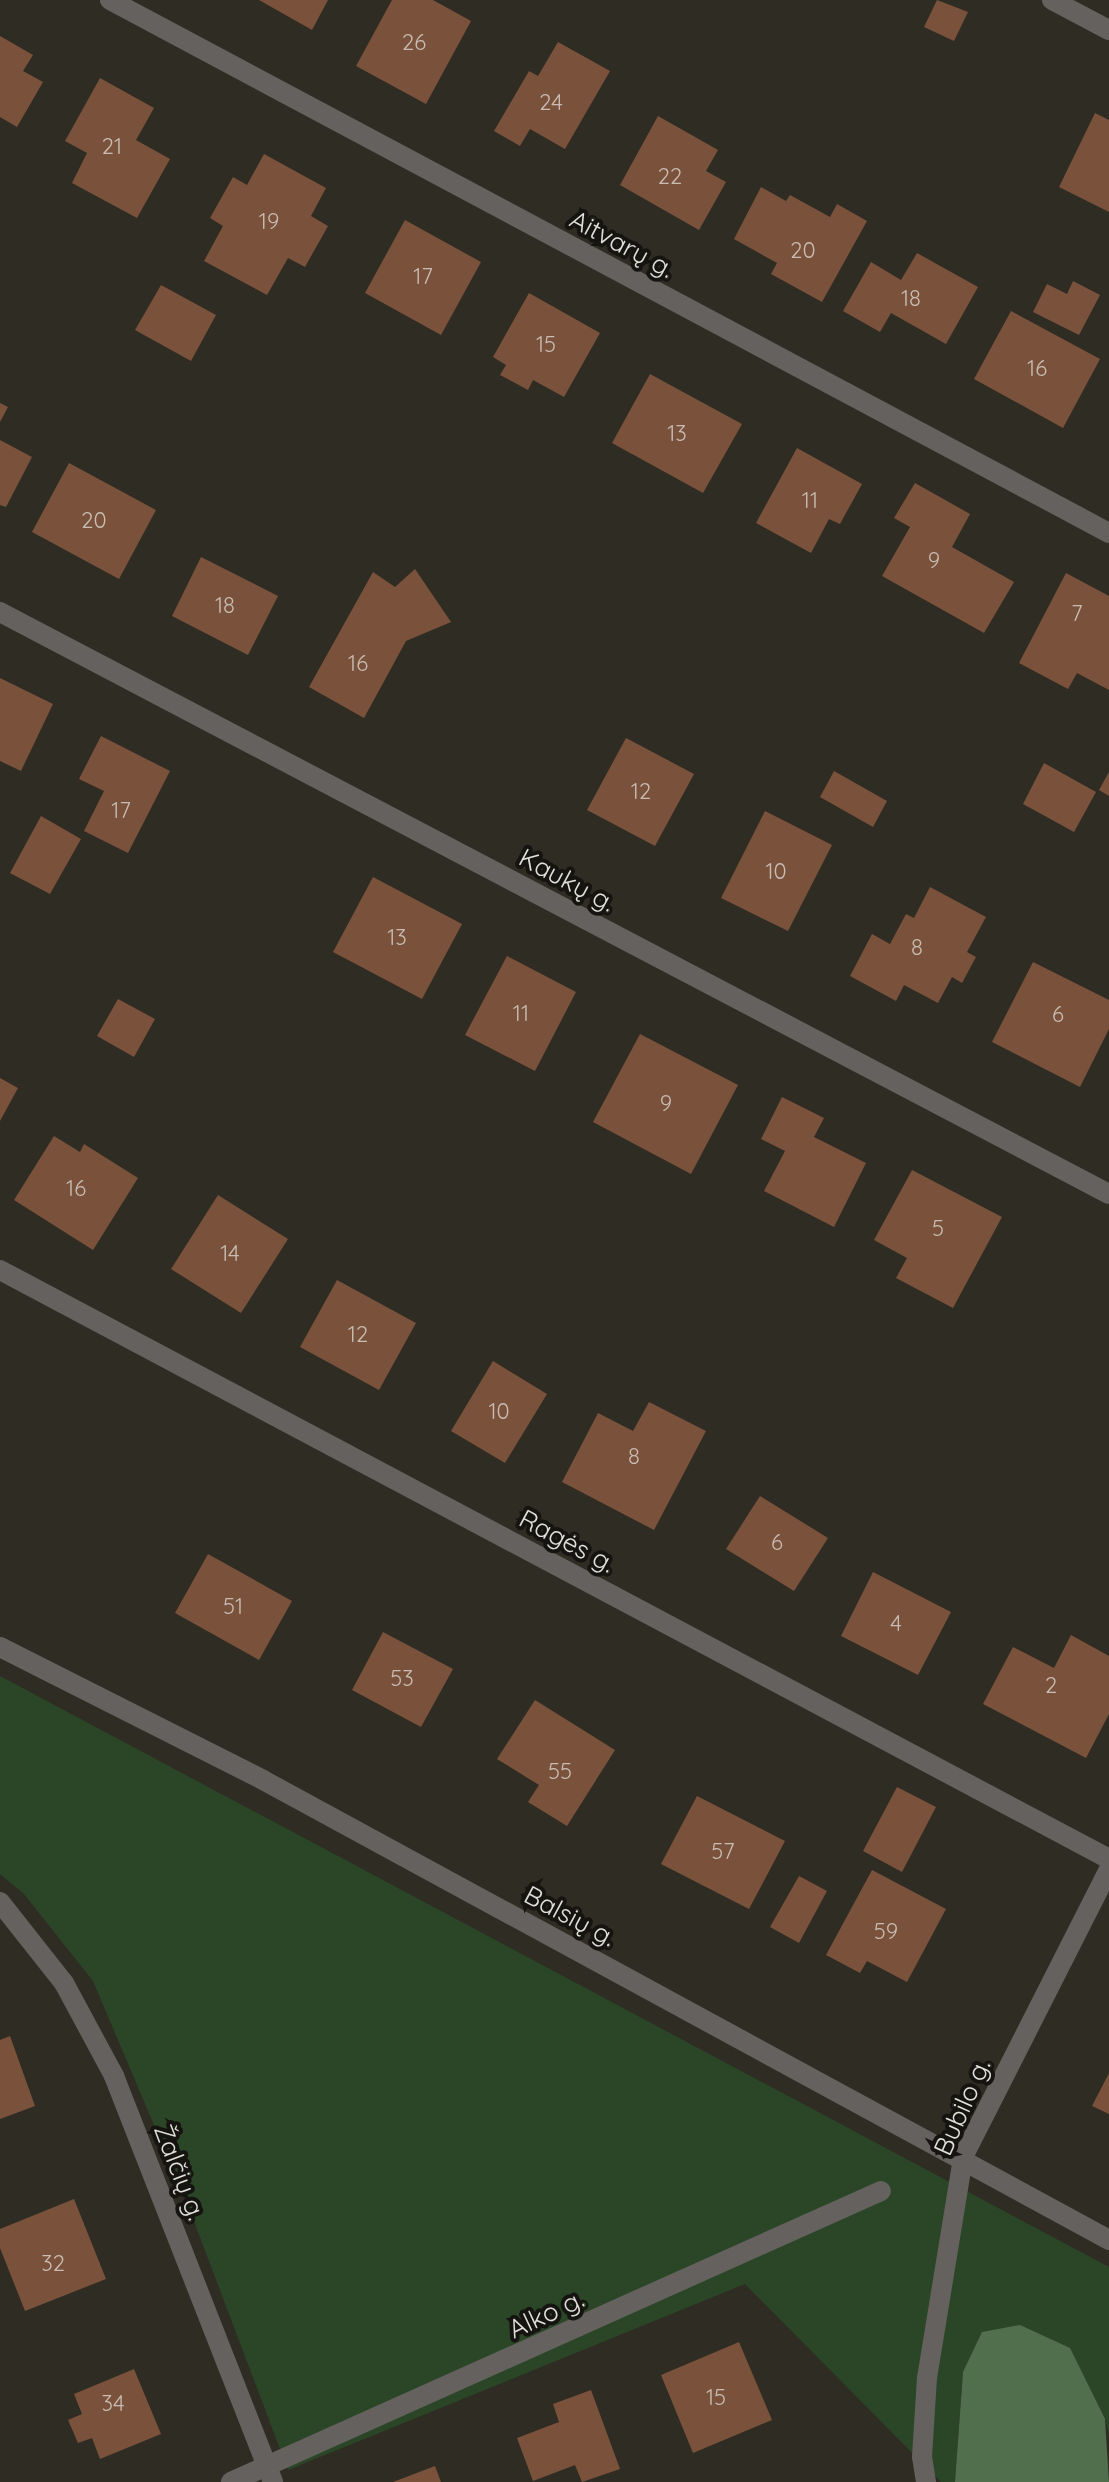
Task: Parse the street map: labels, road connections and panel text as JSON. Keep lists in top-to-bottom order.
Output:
{
  "streets": {
    "street": [
      "Aitvarų g.",
      "Kaukų g.",
      "Ragės g.",
      "Balsių g.",
      "Bubilo g.",
      "Žalčių g.",
      "Alko g."
    ]
  },
  "crossings": [
    ["Balsių g.", "Bubilo g."],
    ["Žalčių g.", "Alko g."]
  ],
  "house_numbers": [
    "26",
    "24",
    "21",
    "22",
    "19",
    "20",
    "17",
    "18",
    "15",
    "16",
    "13",
    "11",
    "20",
    "9",
    "18",
    "7",
    "16",
    "12",
    "17",
    "10",
    "13",
    "8",
    "11",
    "6",
    "9",
    "16",
    "5",
    "14",
    "12",
    "10",
    "8",
    "6",
    "51",
    "4",
    "53",
    "2",
    "55",
    "57",
    "59",
    "32",
    "15",
    "34"
  ]
}
